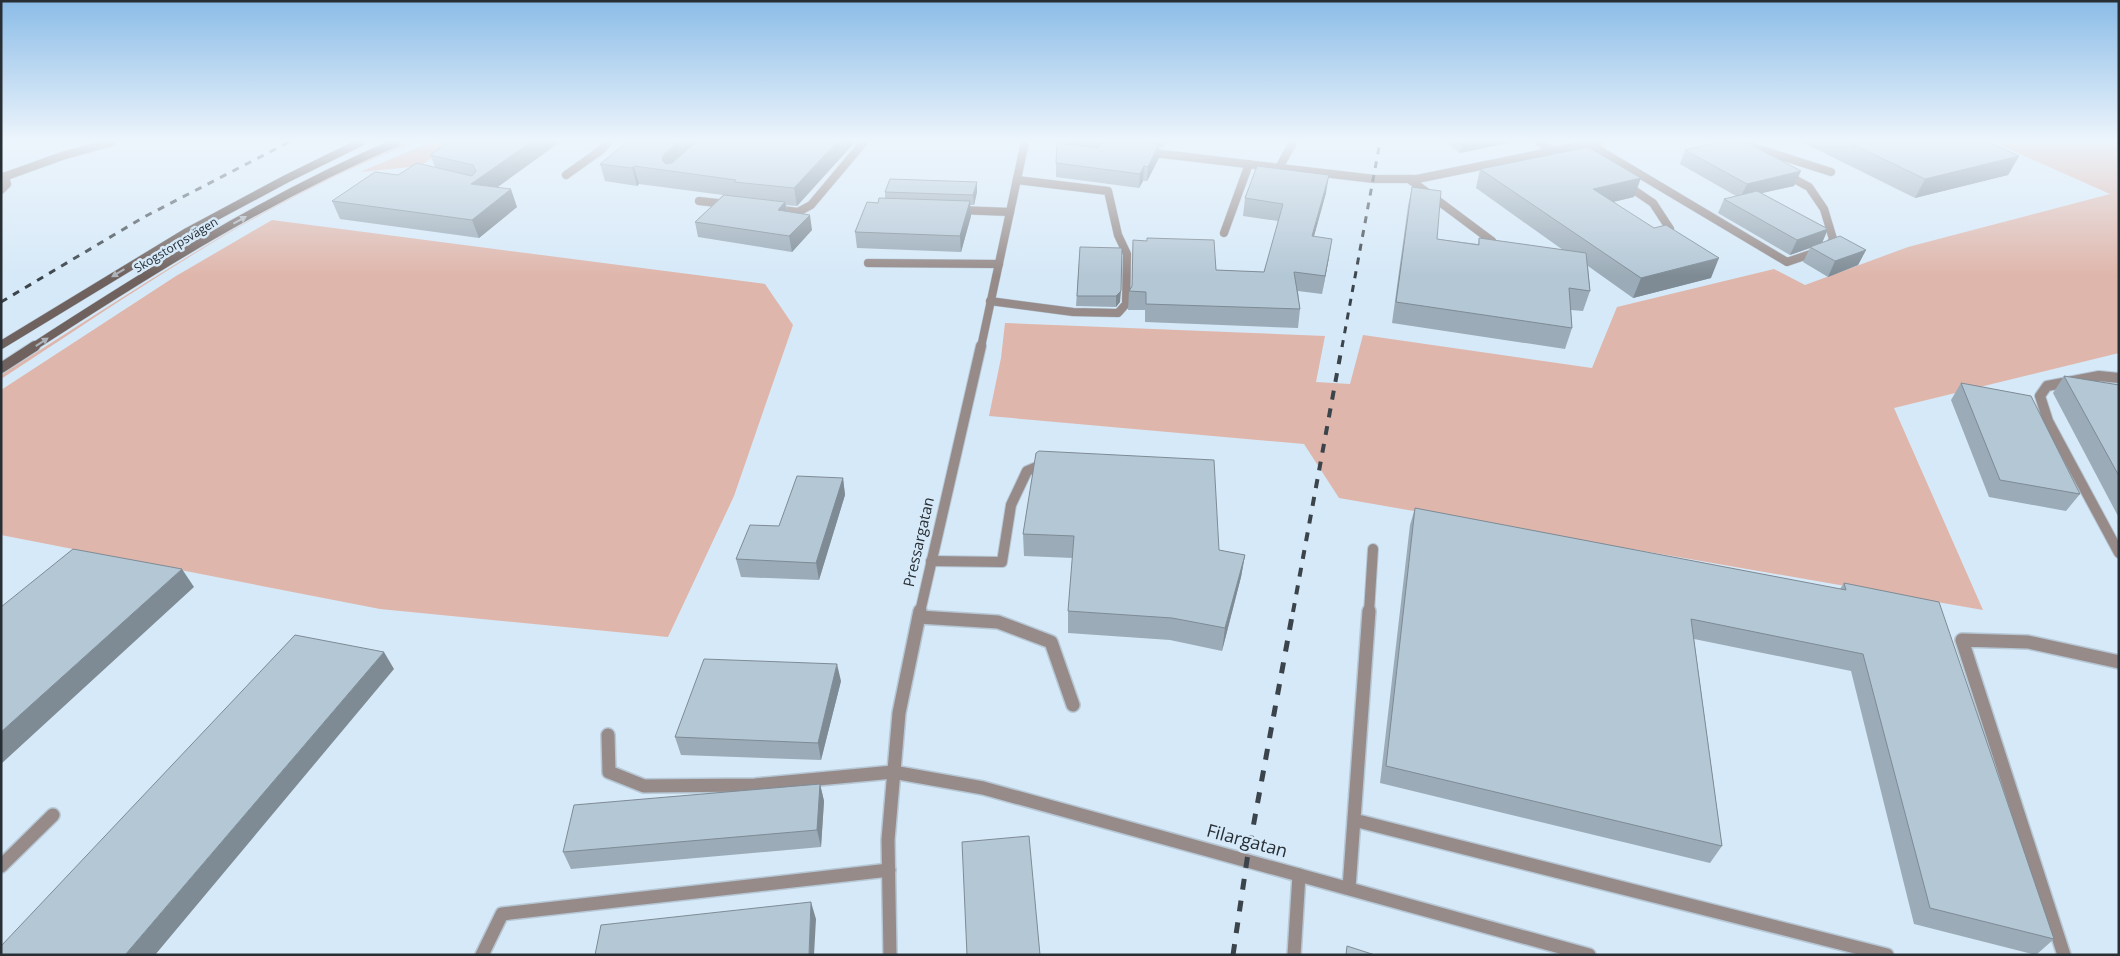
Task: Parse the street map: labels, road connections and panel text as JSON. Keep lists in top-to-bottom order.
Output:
{
  "streets": {
    "main road": ["Skogstorpsvägen"],
    "street": ["Pressargatan", "Filargatan"]
  },
  "crossings": [
    ["Pressargatan", "Filargatan"]
  ]
}
